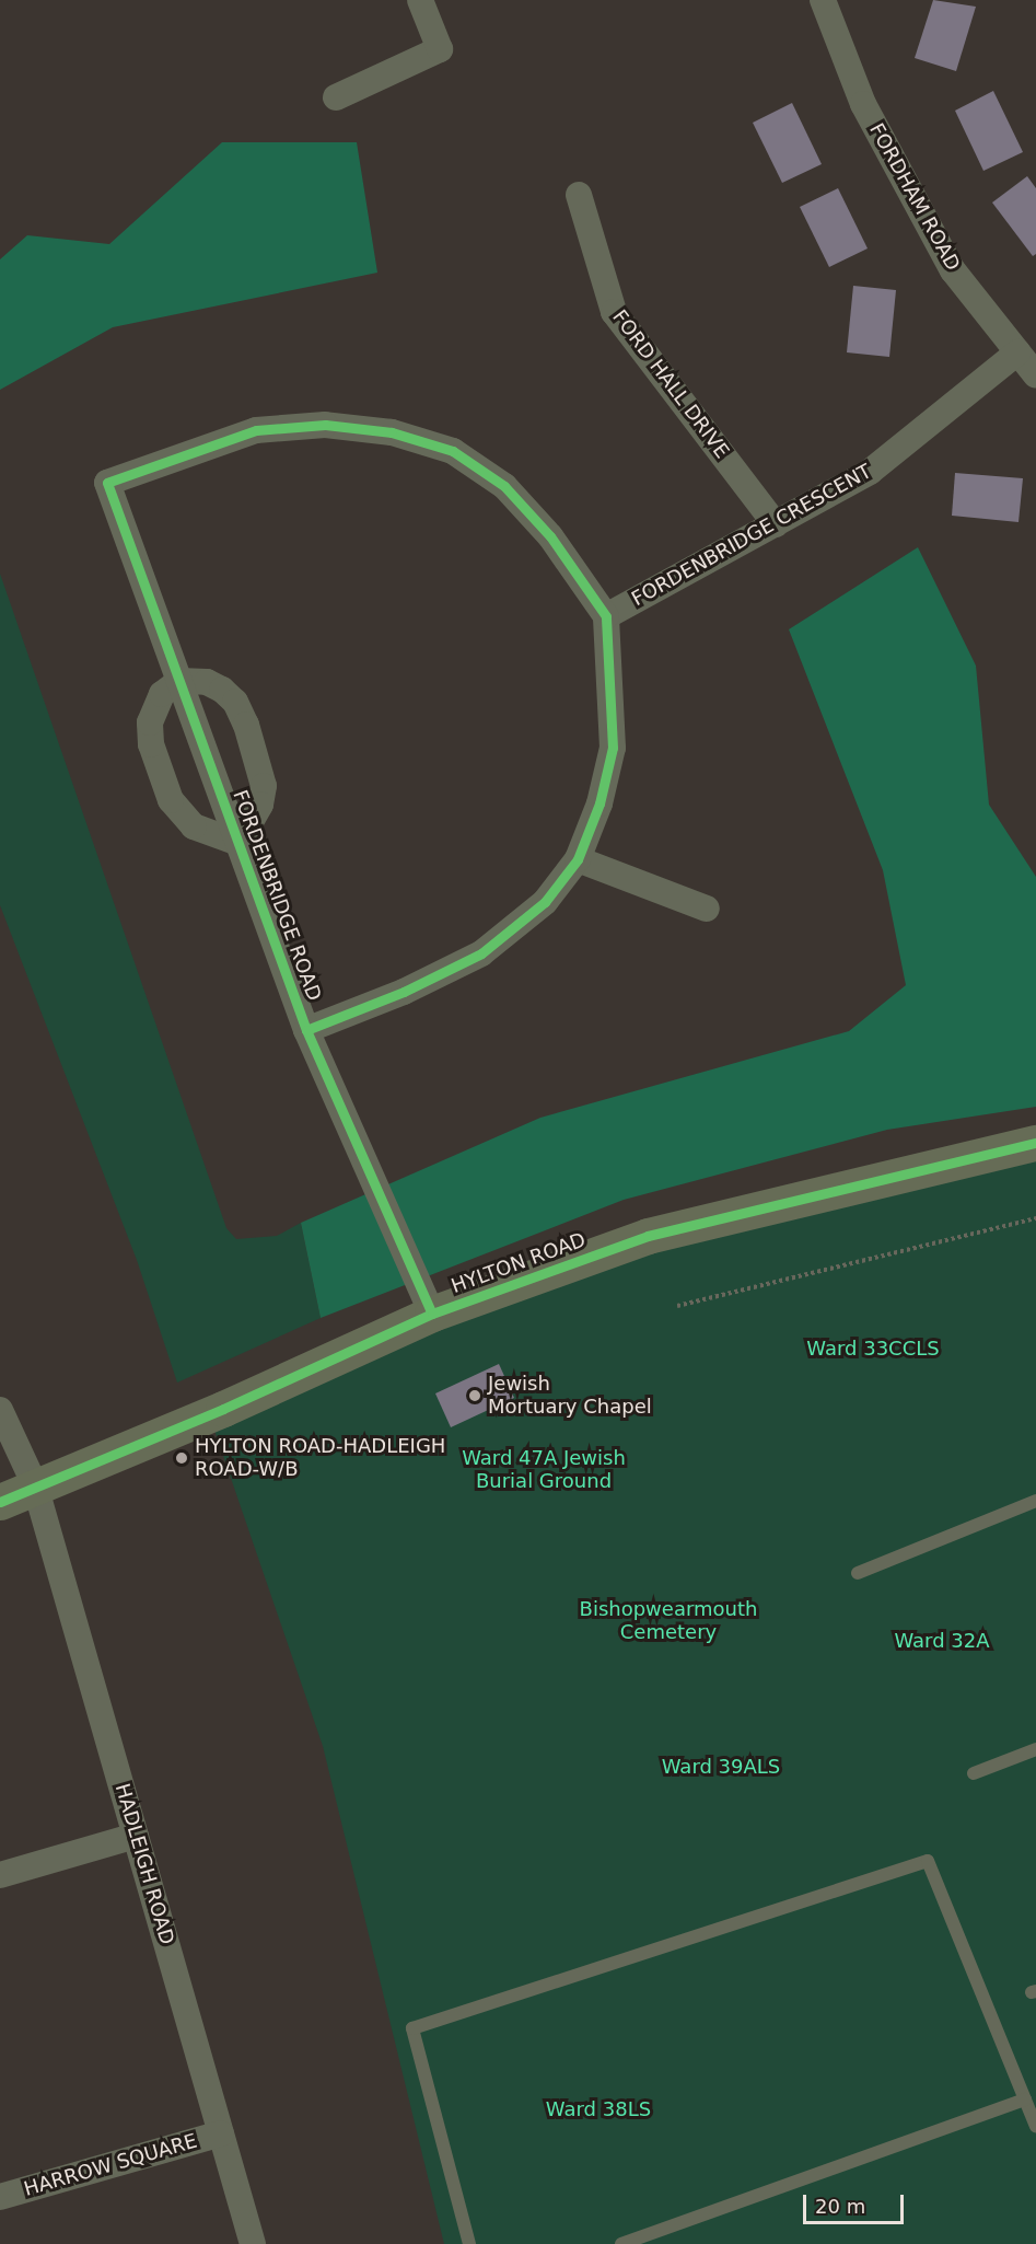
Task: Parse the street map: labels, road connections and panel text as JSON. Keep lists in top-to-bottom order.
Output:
{
  "streets": {
    "street": [
      "FORDHAM ROAD",
      "FORD HALL DRIVE",
      "FORDENBRIDGE CRESCENT",
      "FORDENBRIDGE ROAD",
      "HYLTON ROAD",
      "HADLEIGH ROAD",
      "HARROW SQUARE"
    ]
  },
  "crossings": [
    ["FORDHAM ROAD", "FORDENBRIDGE CRESCENT"],
    ["FORD HALL DRIVE", "FORDENBRIDGE CRESCENT"],
    ["FORDENBRIDGE CRESCENT", "FORDENBRIDGE ROAD"],
    ["FORDENBRIDGE ROAD", "HYLTON ROAD"],
    ["HYLTON ROAD", "HADLEIGH ROAD"],
    ["HADLEIGH ROAD", "HARROW SQUARE"]
  ],
  "parks": [
    "Ward 33CCLS",
    "Ward 47A Jewish Burial Ground",
    "Bishopwearmouth Cemetery",
    "Ward 32A",
    "Ward 39ALS",
    "Ward 38LS"
  ],
  "places": ["Jewish Mortuary Chapel", "HYLTON ROAD-HADLEIGH ROAD-W/B"],
  "scale_bar": "20 m"
}
